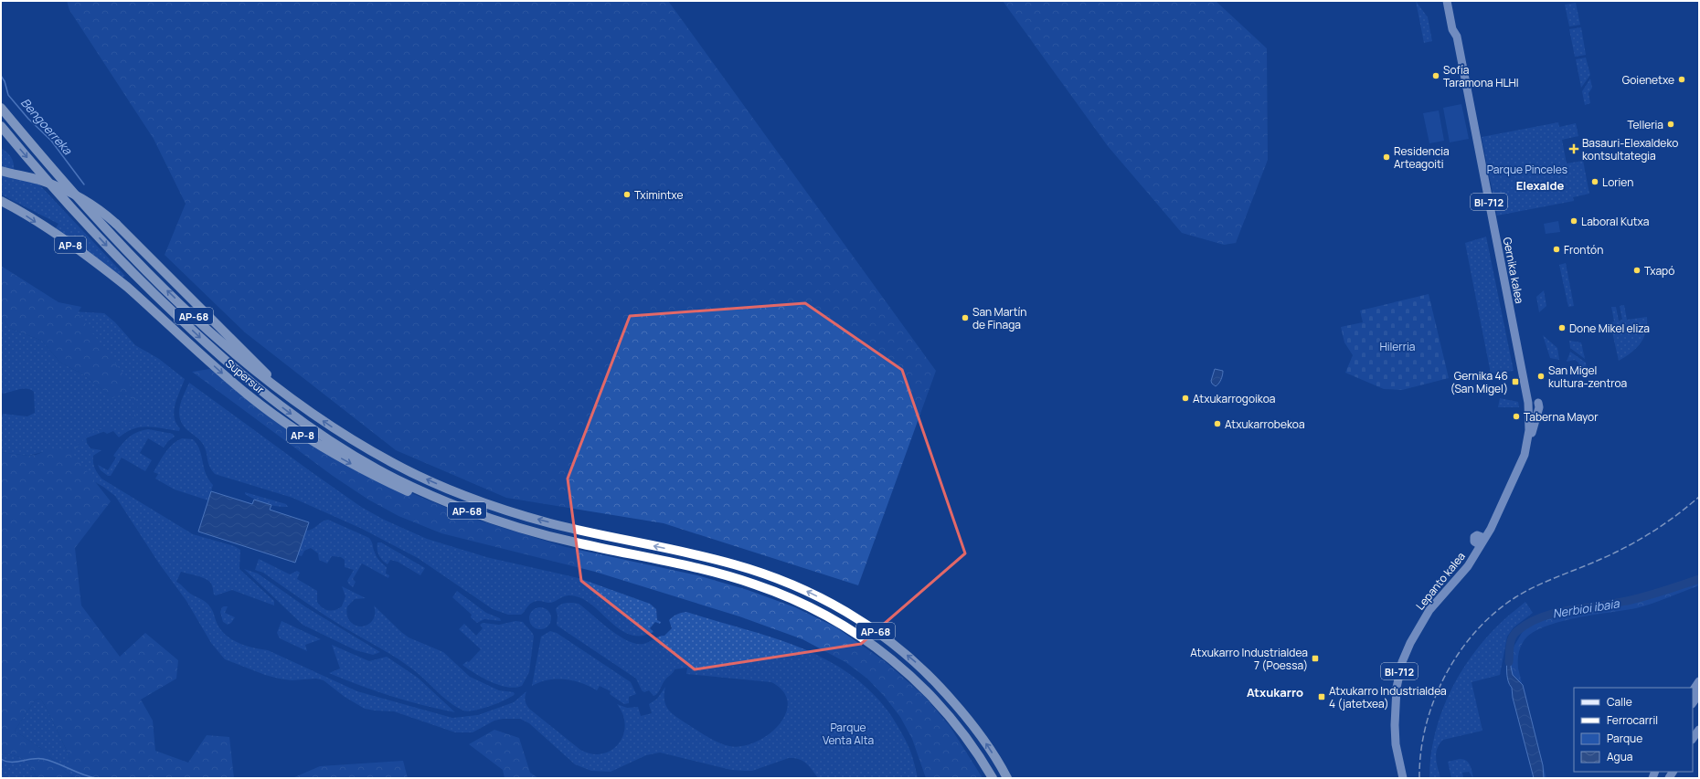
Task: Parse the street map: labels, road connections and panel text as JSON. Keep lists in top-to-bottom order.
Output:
{
  "streets": {
    "highway": ["AP-8", "AP-68", "Supersur"],
    "main road": ["BI-712", "Gernika kalea", "Lepanto kalea"]
  },
  "crossings": [
    ["Gernika kalea", "Lepanto kalea"],
    ["AP-68", "Supersur"]
  ],
  "districts": ["Elexalde", "Atxukarro"],
  "water": ["Bengoerreka", "Nerbioi ibaia"],
  "parks": ["Parque Pinceles", "Hilerria", "Parque Venta Alta"],
  "places": {
    "other": [
      "Sofía Taramona HLHI",
      "Goienetxe",
      "Telleria",
      "Residencia Arteagoiti",
      "Lorien",
      "Tximintxe",
      "Laboral Kutxa",
      "Frontón",
      "Txapó",
      "San Martín de Finaga",
      "Done Mikel eliza",
      "San Migel kultura-zentroa",
      "Atxukarrogoikoa",
      "Taberna Mayor",
      "Atxukarrobekoa"
    ],
    "health": ["Basauri-Elexaldeko kontsultategia"],
    "transit": ["Gernika 46 (San Migel)", "Atxukarro Industrialdea 7 (Poessa)", "Atxukarro Industrialdea 4 (jatetxea)"]
  },
  "legend": [
    "Calle",
    "Ferrocarril",
    "Parque",
    "Agua"
  ]
}
